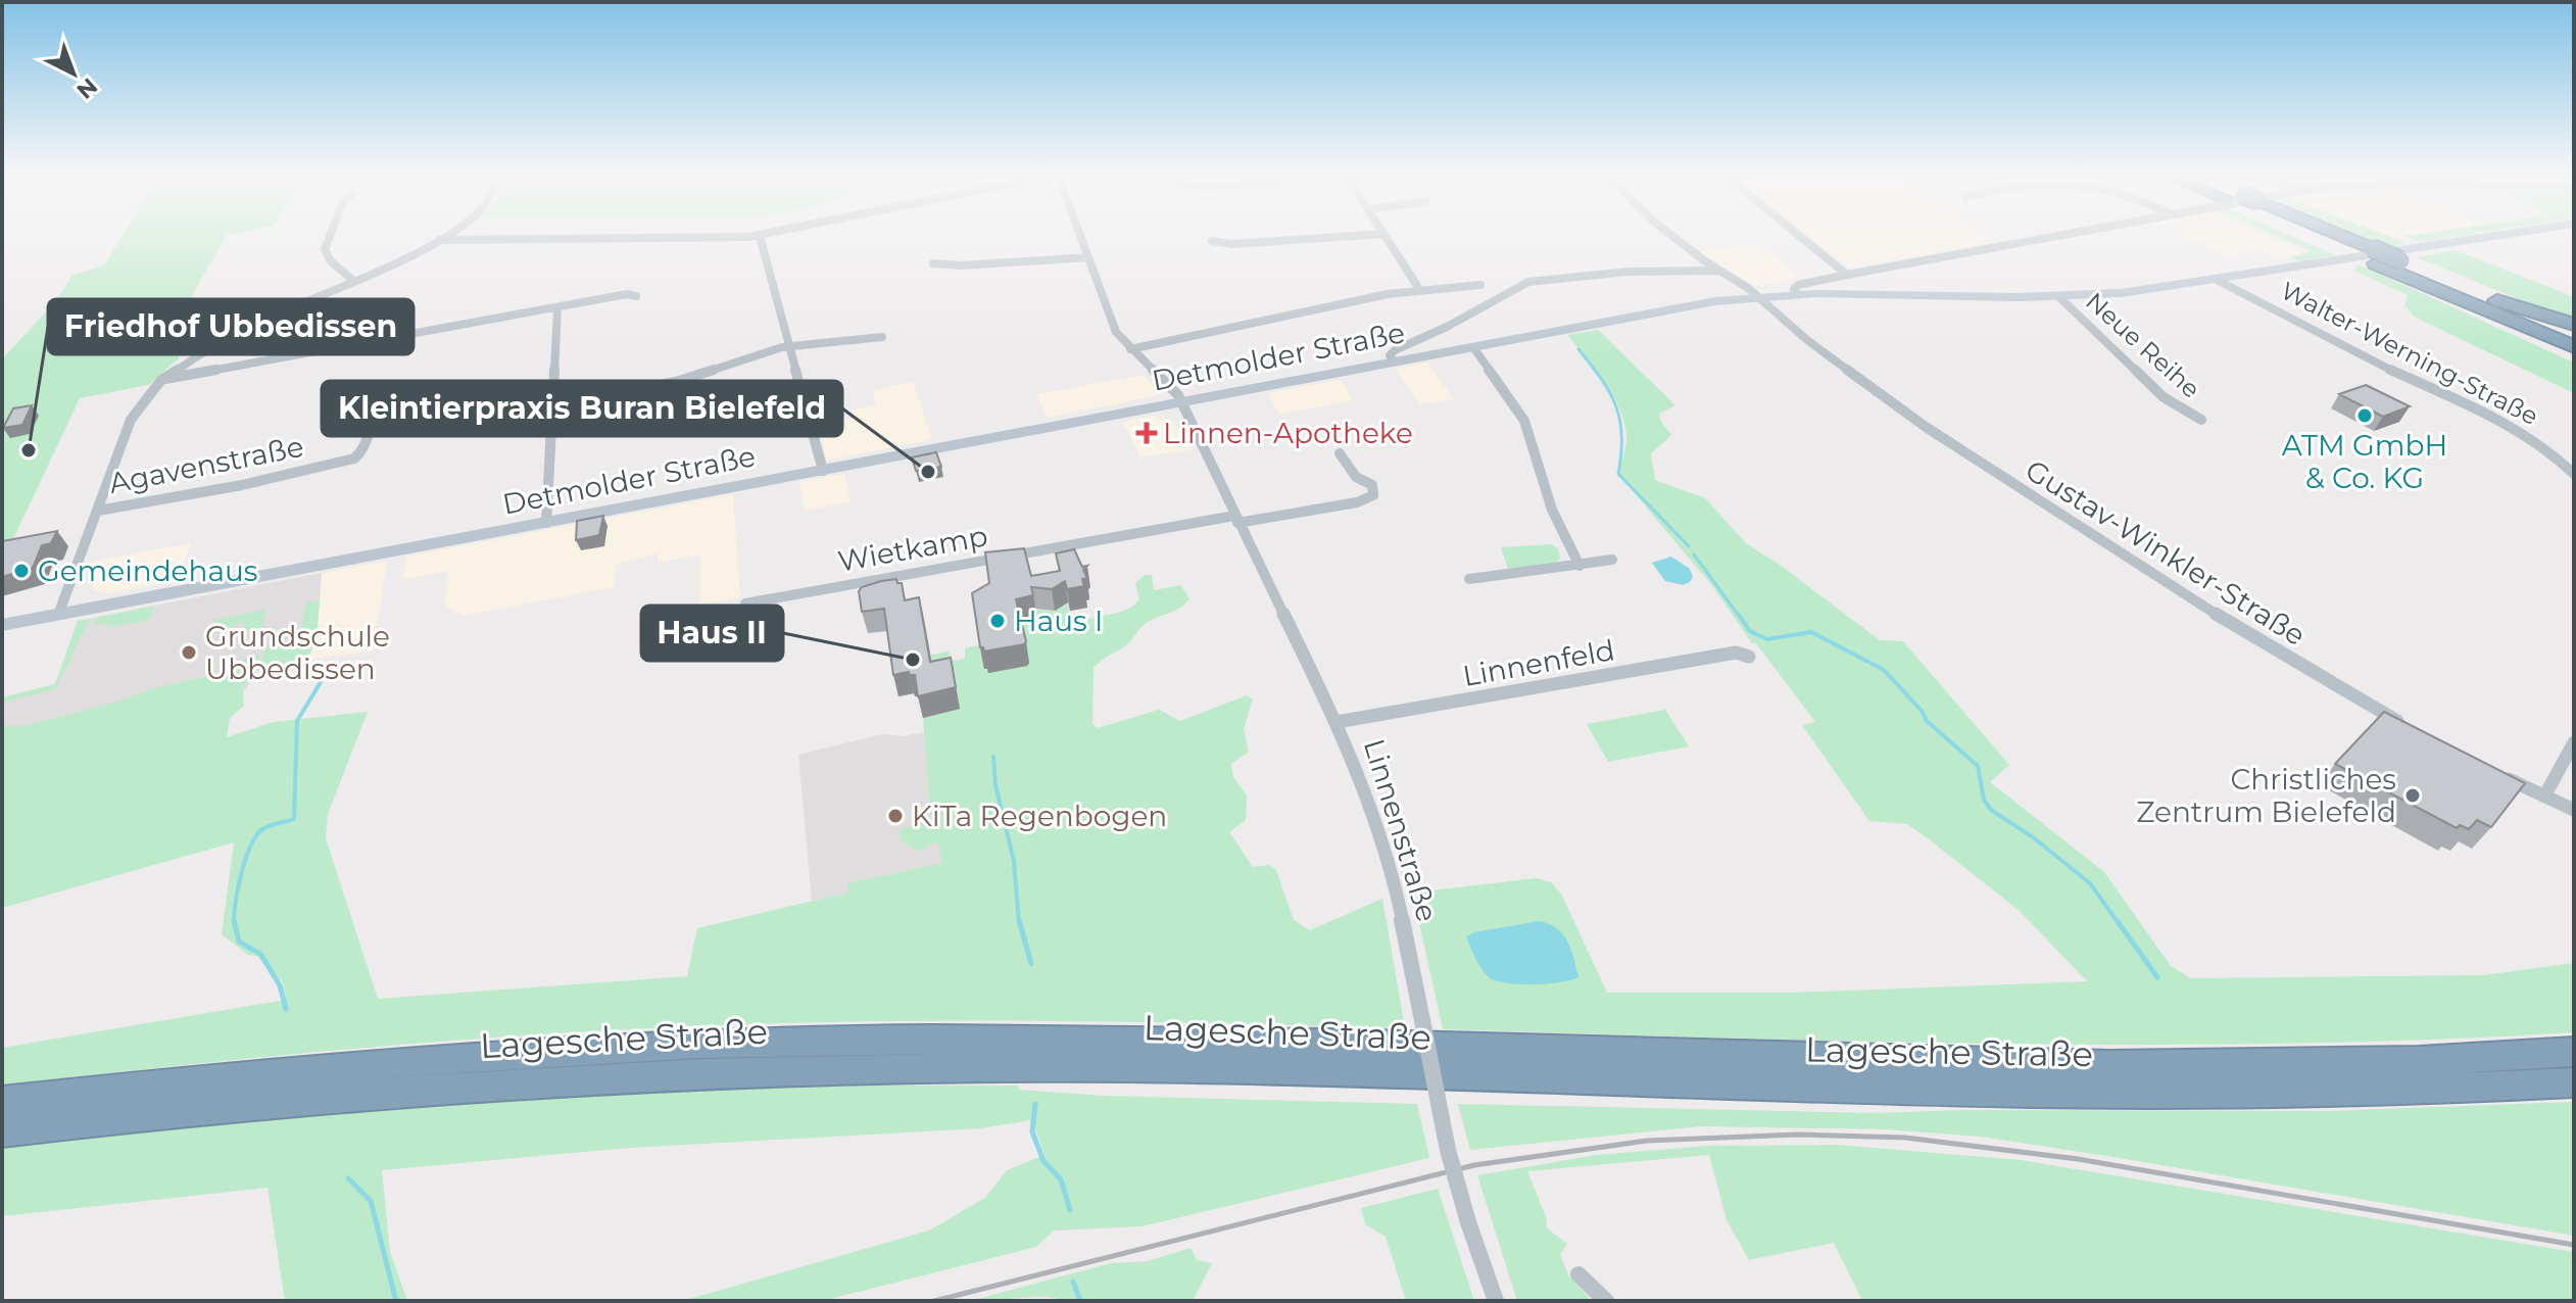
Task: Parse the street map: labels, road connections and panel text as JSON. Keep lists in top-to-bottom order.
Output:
{
  "streets": {
    "highway": ["Lagesche Straße"],
    "street": [
      "Neue Reihe",
      "Walter-Werning-Straße",
      "Detmolder Straße",
      "Agavenstraße",
      "Wietkamp",
      "Gustav-Winkler-Straße",
      "Linnenfeld",
      "Linnenstraße"
    ]
  },
  "crossings": [
    ["Neue Reihe", "Detmolder Straße"],
    ["Walter-Werning-Straße", "Detmolder Straße"],
    ["Detmolder Straße", "Gustav-Winkler-Straße"],
    ["Detmolder Straße", "Linnenstraße"],
    ["Wietkamp", "Linnenstraße"],
    ["Linnenfeld", "Linnenstraße"]
  ],
  "places": {
    "other": [
      "ATM GmbH & Co. KG",
      "Friedhof Ubbedissen",
      "Kleintierpraxis Buran Bielefeld",
      "Gemeindehaus",
      "Haus I",
      "Grundschule Ubbedissen",
      "Haus II",
      "Christliches Zentrum Bielefeld",
      "KiTa Regenbogen"
    ],
    "health": ["Linnen-Apotheke"]
  },
  "north": "bottom right"
}
